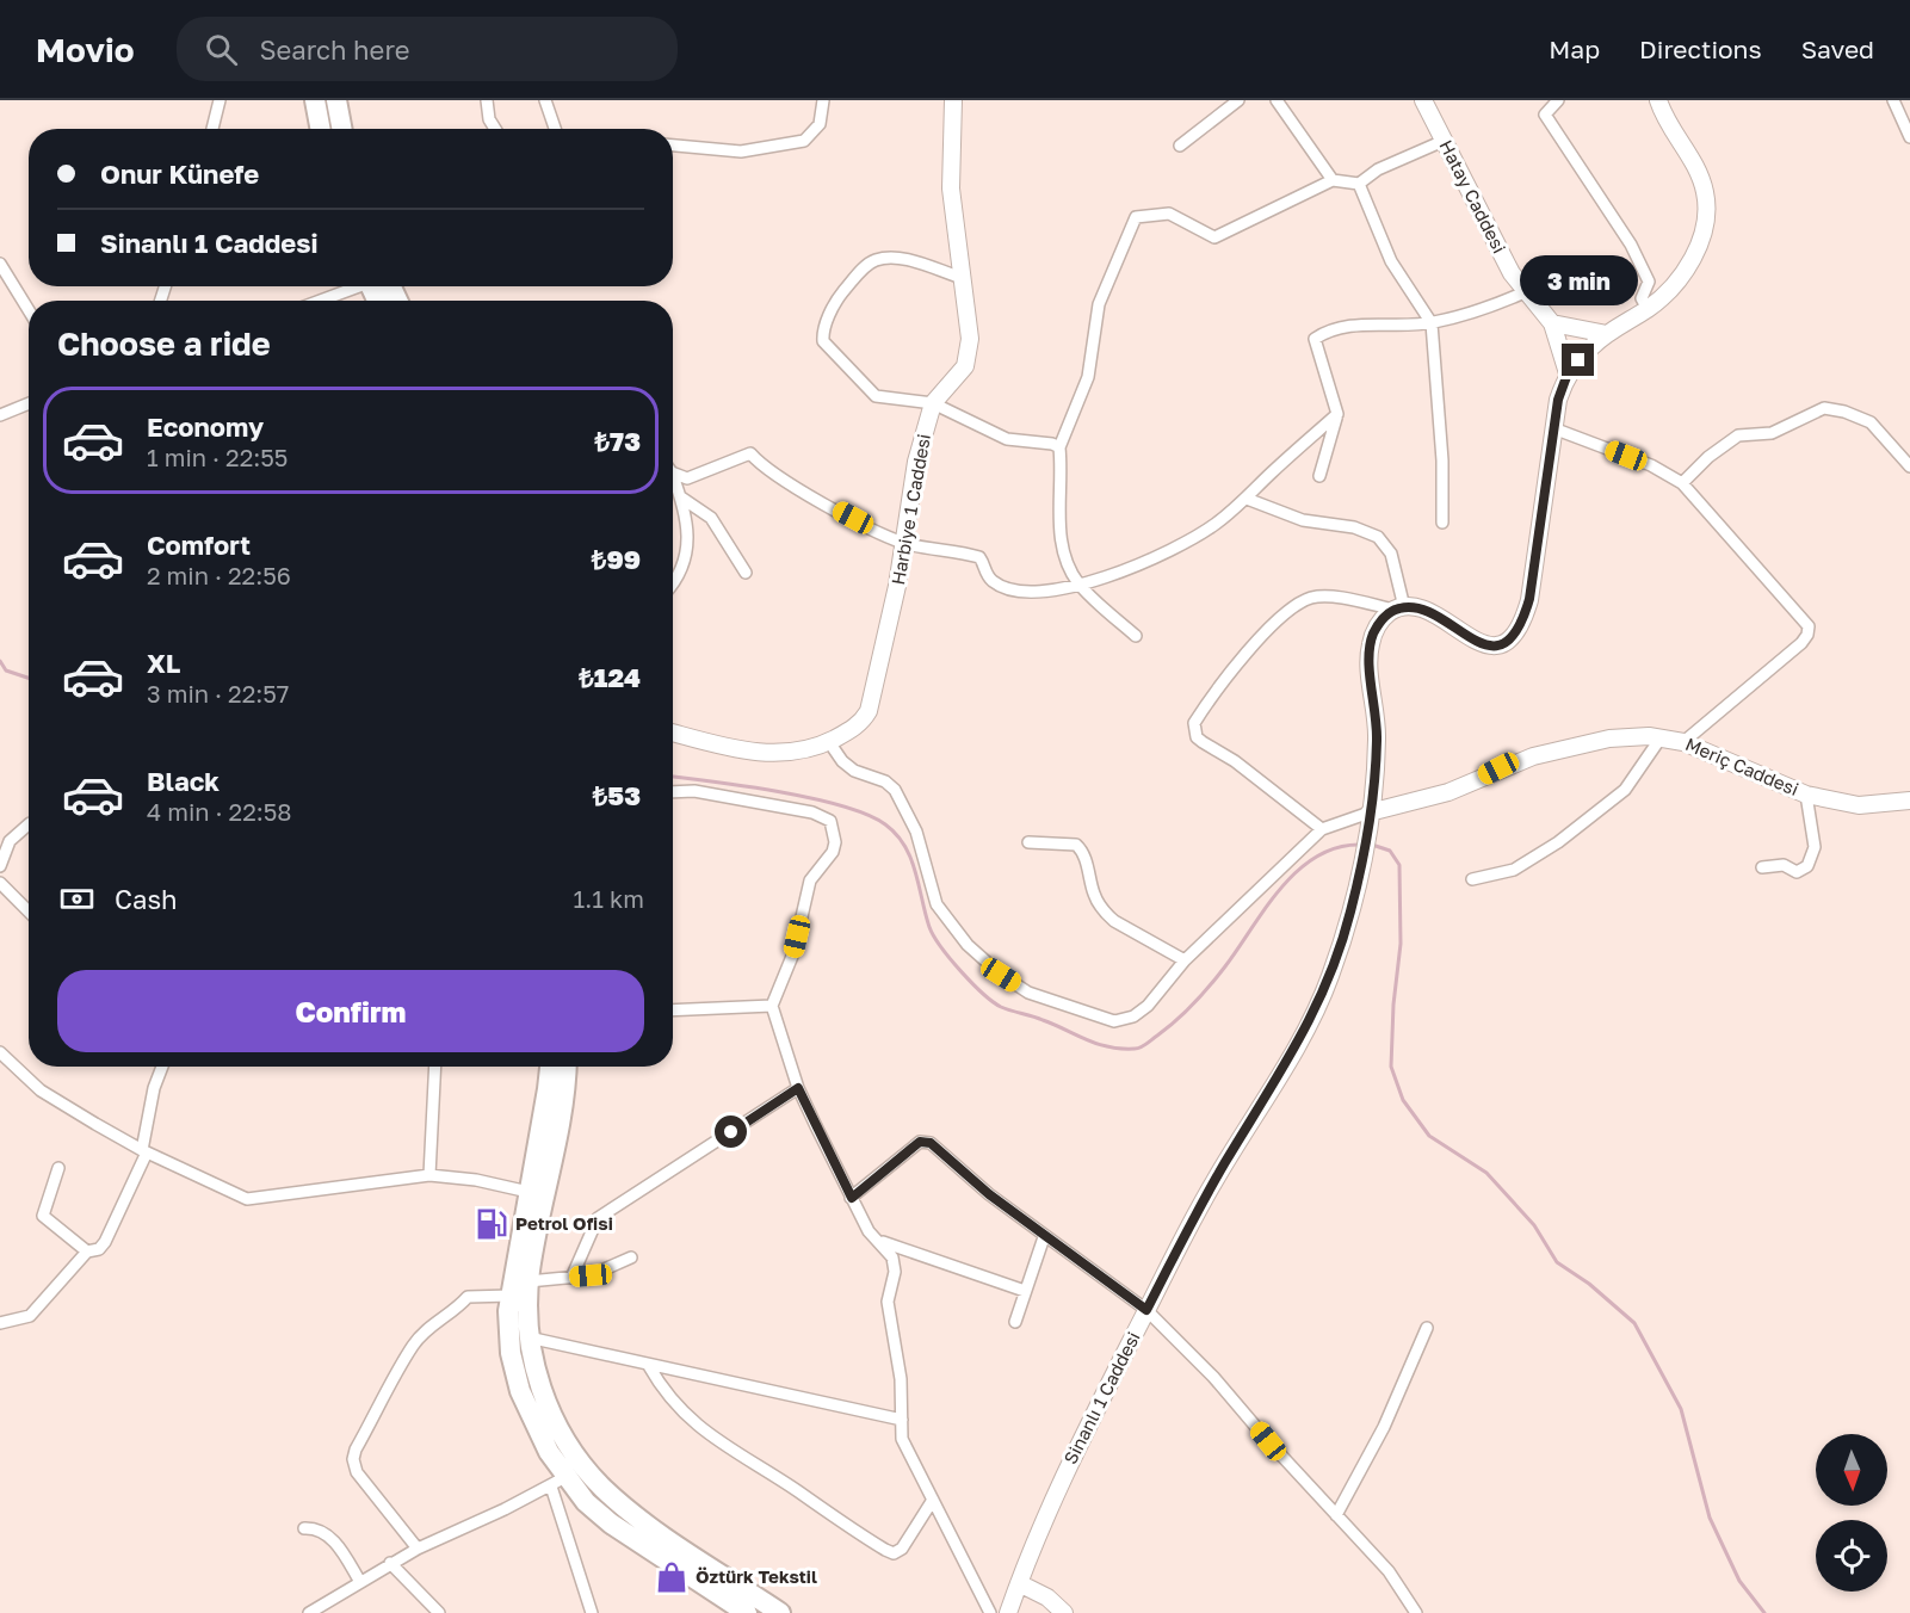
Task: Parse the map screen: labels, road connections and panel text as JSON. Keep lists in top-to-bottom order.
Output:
{
  "streets": {
    "street": [
      "Hatay Caddesi",
      "Harbiye 1 Caddesi",
      "Meriç Caddesi",
      "Sinanlı 1 Caddesi"
    ]
  },
  "crossings": [
    ["Meriç Caddesi", "Sinanlı 1 Caddesi"]
  ],
  "places": {
    "fuel station": ["Petrol Ofisi"],
    "shop": ["Öztürk Tekstil"]
  },
  "north": "bottom",
  "page": {
    "header": "Movio",
    "search": "Search here",
    "nav": ["Map", "Directions", "Saved"],
    "banner": ["Onur Künefe", "Sinanlı 1 Caddesi"],
    "bubble": "3 min",
    "heading": "Choose a ride",
    "list": [
      {
        "name": "Economy",
        "note": "1 min · 22:55",
        "value": "₺73"
      },
      {
        "name": "Comfort",
        "note": "2 min · 22:56",
        "value": "₺99"
      },
      {
        "name": "XL",
        "note": "3 min · 22:57",
        "value": "₺124"
      },
      {
        "name": "Black",
        "note": "4 min · 22:58",
        "value": "₺53"
      }
    ],
    "pay": ["Cash", "1.1 km"],
    "buttons": "Confirm"
  }
}
